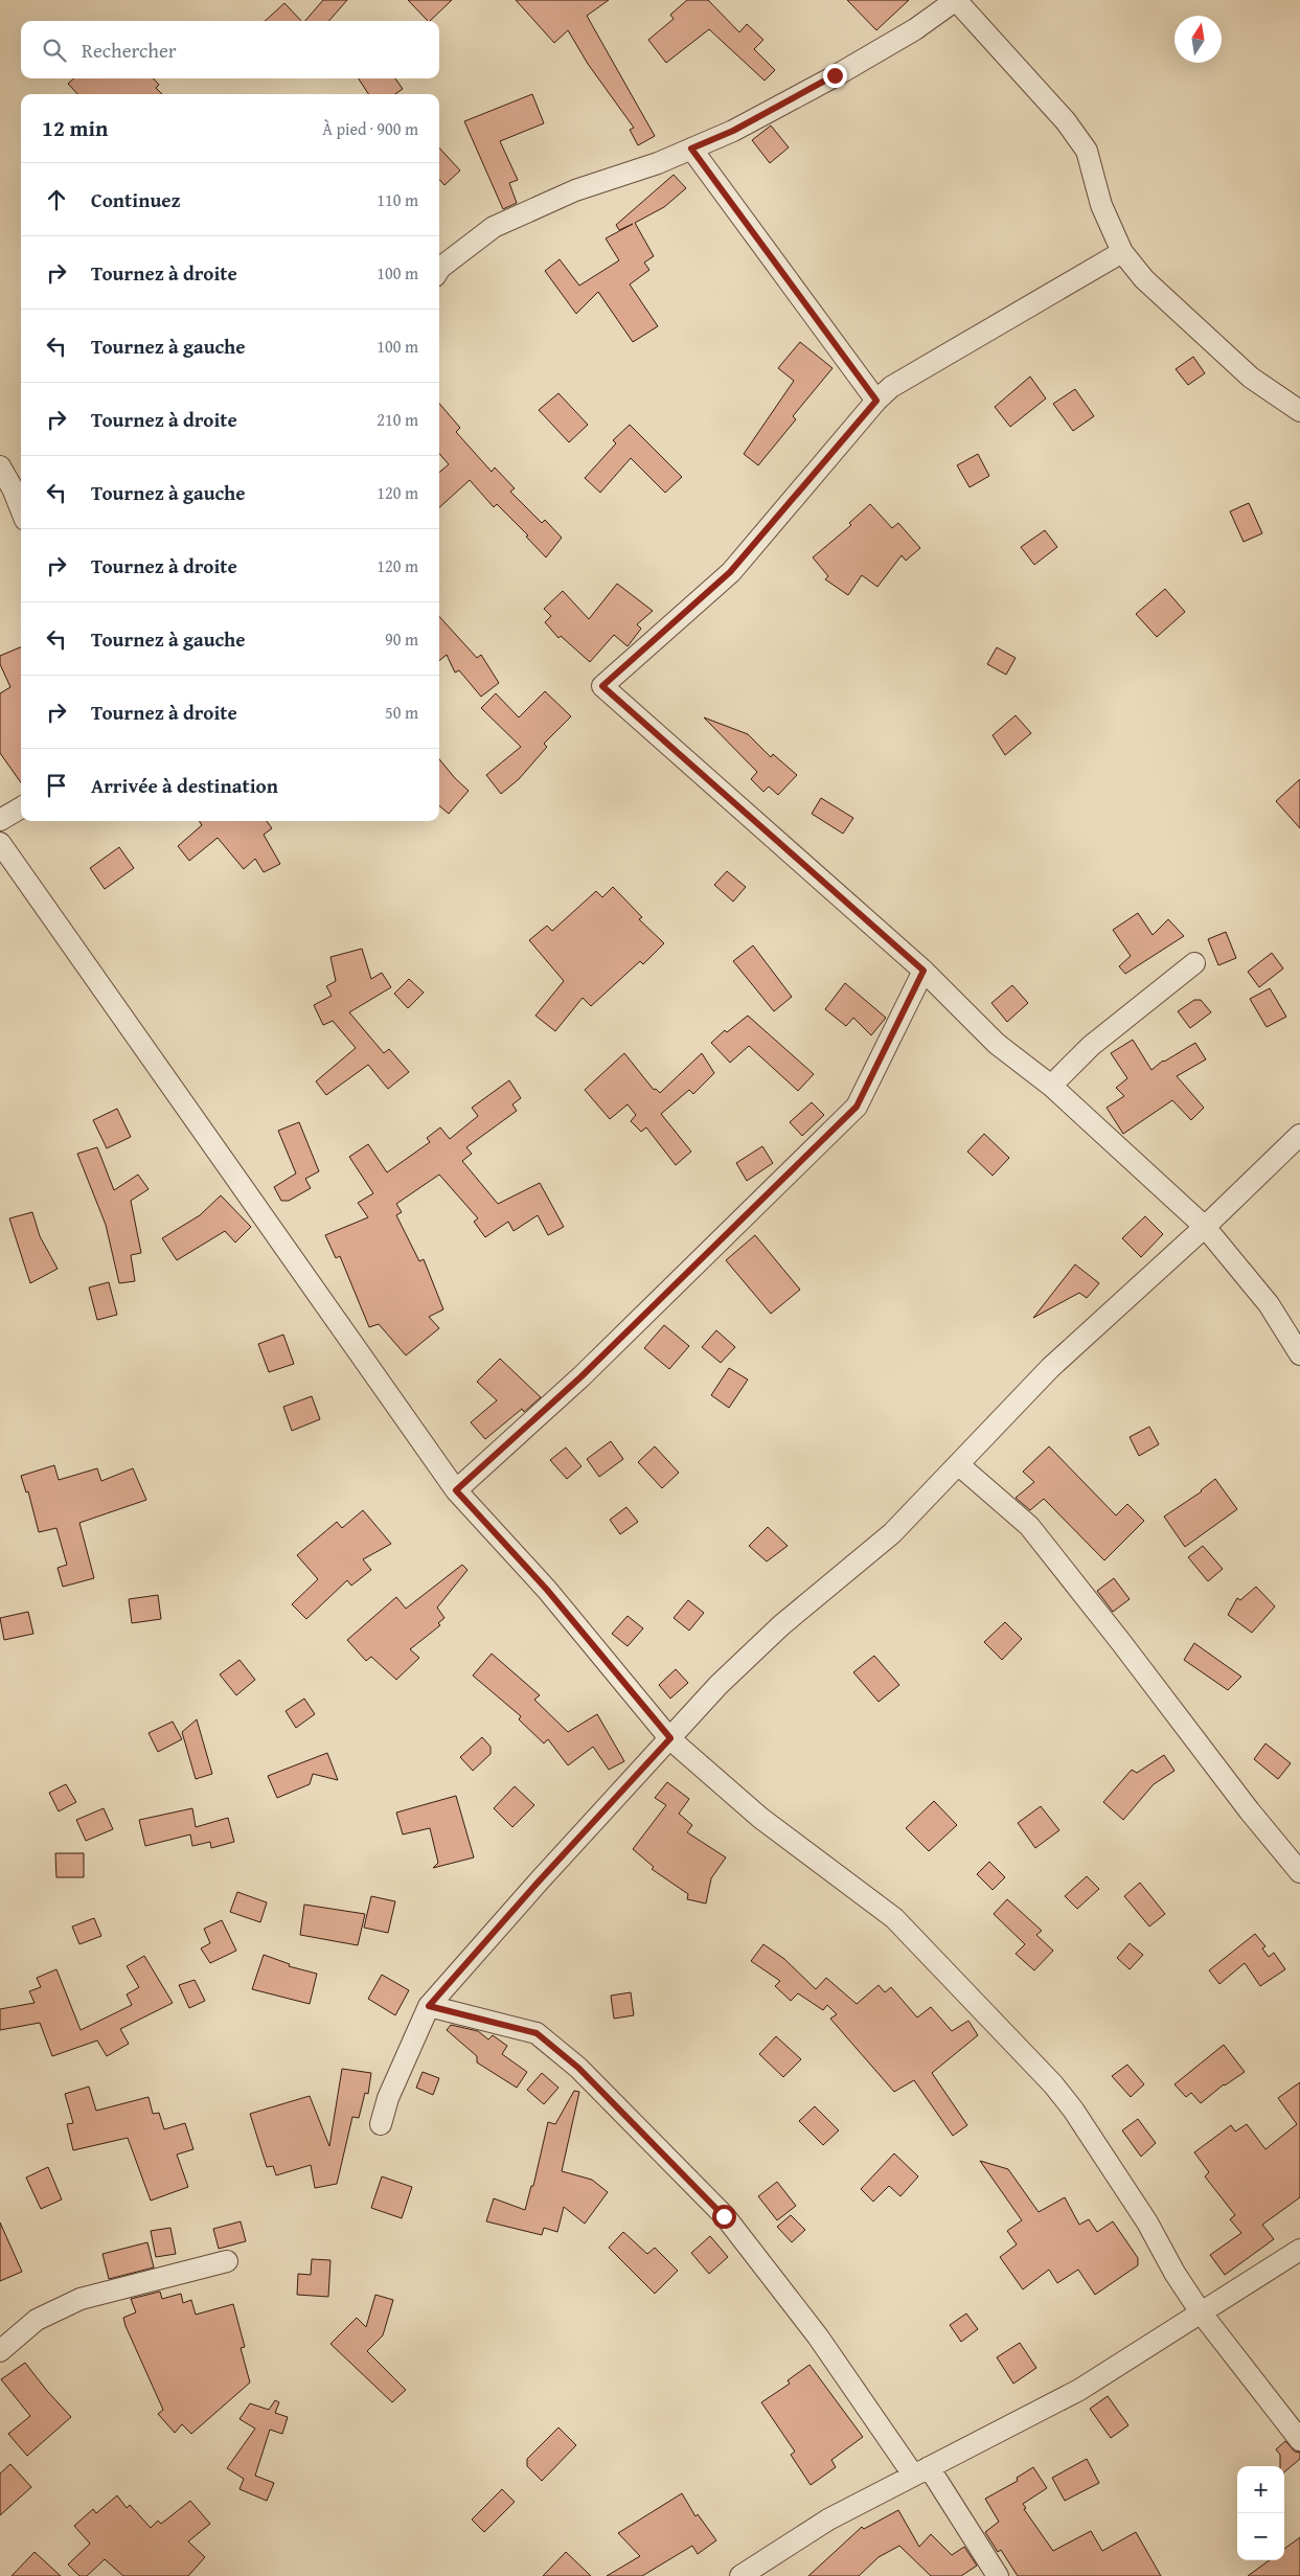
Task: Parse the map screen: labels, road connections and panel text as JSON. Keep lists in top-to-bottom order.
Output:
{
  "north": "top",
  "page": {
    "search": "Rechercher",
    "heading": ["12 min", "À pied · 900 m"],
    "list": [
      ["Continuez", "110 m"],
      ["Tournez à droite", "100 m"],
      ["Tournez à gauche", "100 m"],
      ["Tournez à droite", "210 m"],
      ["Tournez à gauche", "120 m"],
      ["Tournez à droite", "120 m"],
      ["Tournez à gauche", "90 m"],
      ["Tournez à droite", "50 m"],
      "Arrivée à destination"
    ],
    "map_buttons": ["+", "−"]
  }
}
